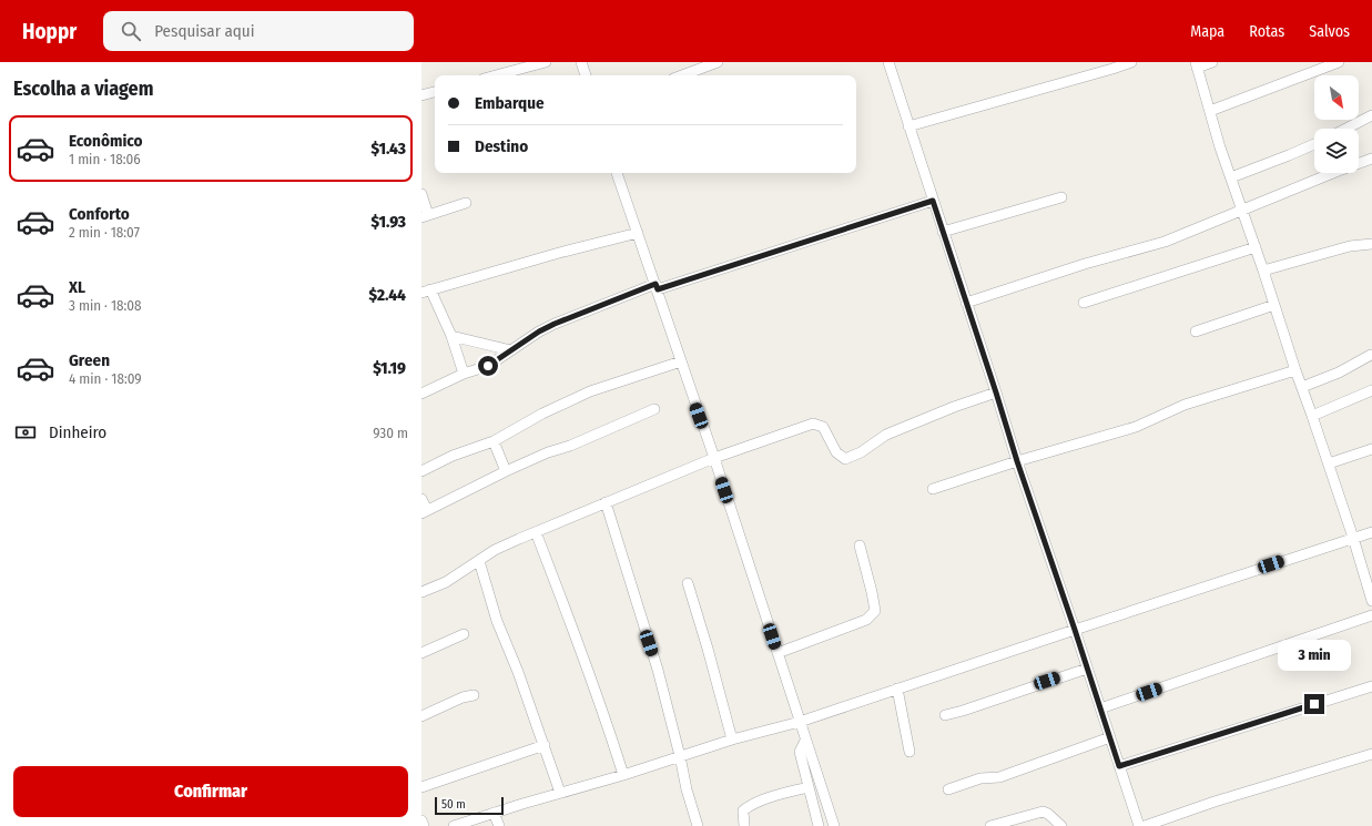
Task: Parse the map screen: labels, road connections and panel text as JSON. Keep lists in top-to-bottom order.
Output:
{
  "scale_bar": "50 m",
  "north": "bottom right",
  "page": {
    "header": "Hoppr",
    "search": "Pesquisar aqui",
    "nav": ["Mapa", "Rotas", "Salvos"],
    "heading": "Escolha a viagem",
    "banner": ["Embarque", "Destino"],
    "list": [
      {
        "name": "Econômico",
        "note": "1 min · 18:06",
        "value": "$1.43"
      },
      {
        "name": "Conforto",
        "note": "2 min · 18:07",
        "value": "$1.93"
      },
      {
        "name": "XL",
        "note": "3 min · 18:08",
        "value": "$2.44"
      },
      {
        "name": "Green",
        "note": "4 min · 18:09",
        "value": "$1.19"
      }
    ],
    "pay": ["Dinheiro", "930 m"],
    "bubble": "3 min",
    "buttons": "Confirmar",
    "scale": "50 m"
  }
}
